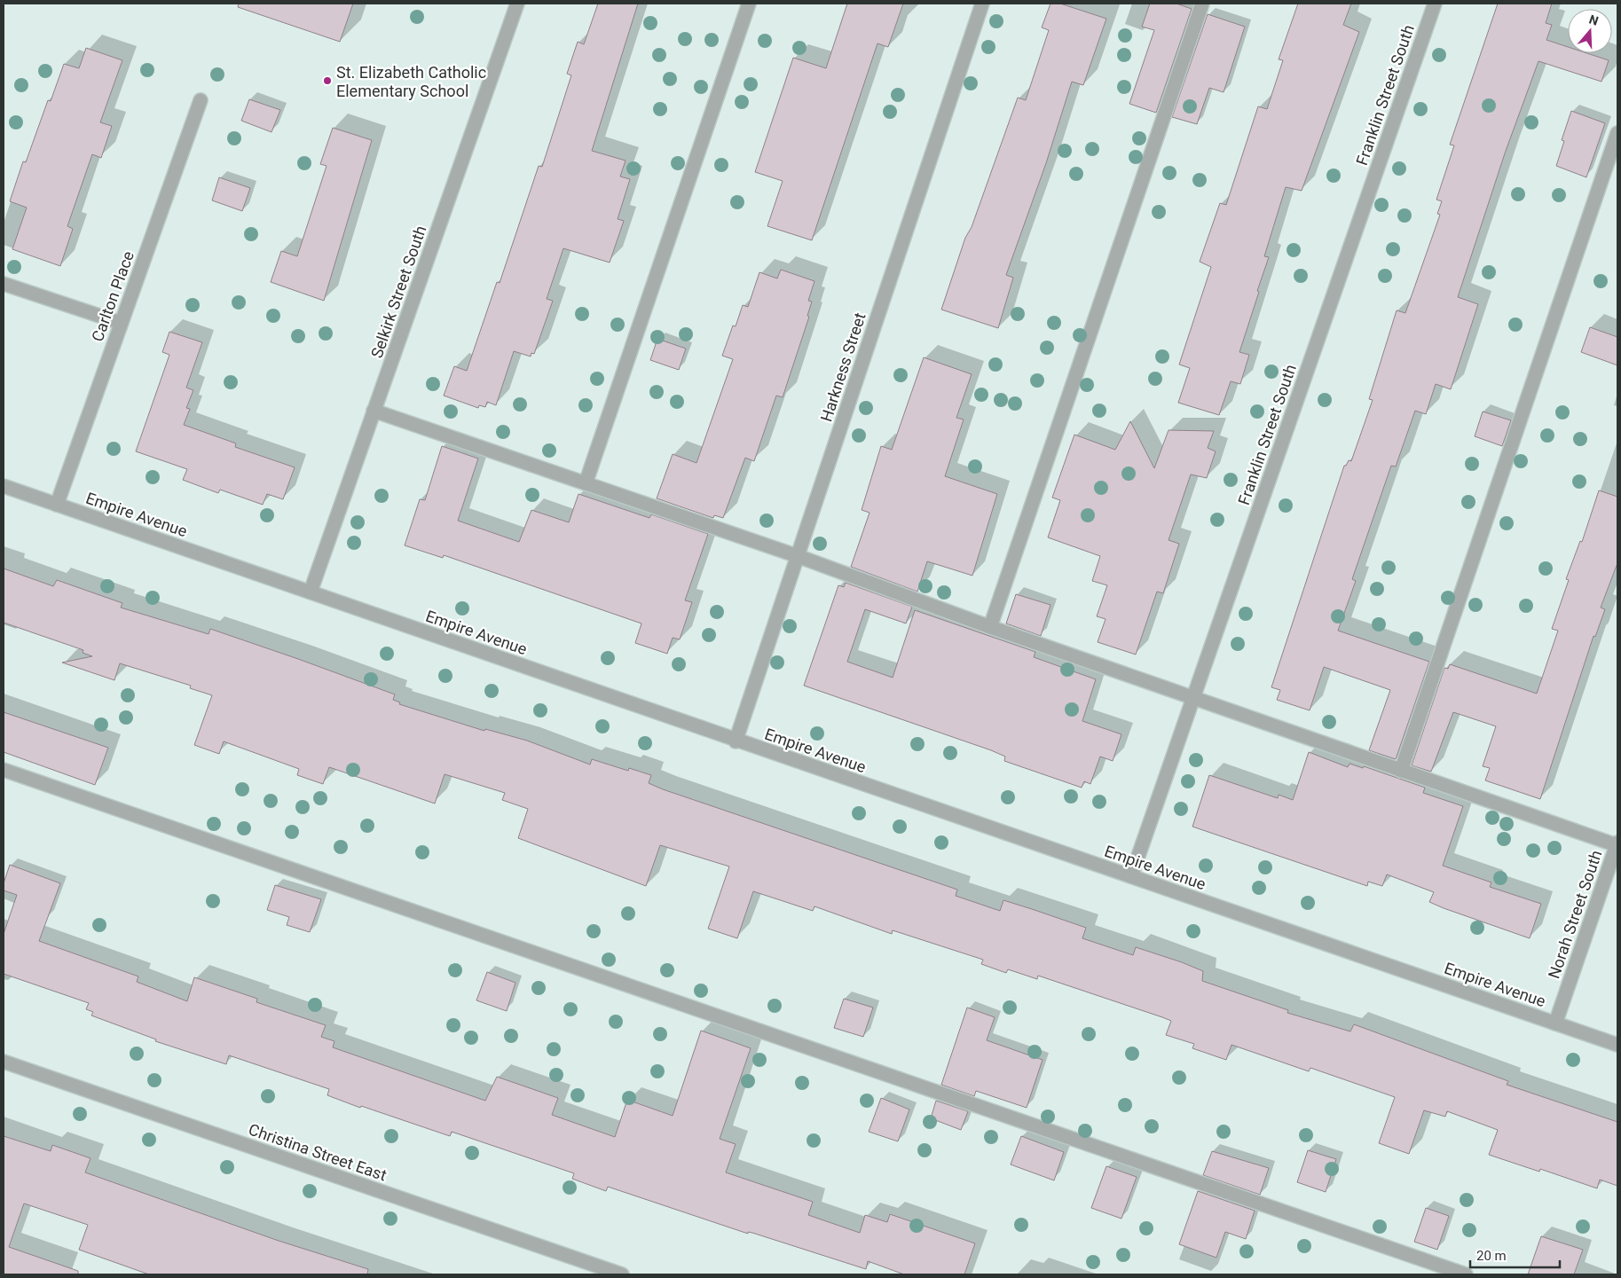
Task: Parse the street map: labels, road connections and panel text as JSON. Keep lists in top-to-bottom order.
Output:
{
  "streets": {
    "street": [
      "Franklin Street South",
      "Selkirk Street South",
      "Carlton Place",
      "Harkness Street",
      "Empire Avenue",
      "Norah Street South",
      "Christina Street East"
    ]
  },
  "crossings": [
    ["Franklin Street South", "Empire Avenue"],
    ["Selkirk Street South", "Empire Avenue"],
    ["Carlton Place", "Empire Avenue"],
    ["Harkness Street", "Empire Avenue"],
    ["Empire Avenue", "Norah Street South"]
  ],
  "places": ["St. Elizabeth Catholic Elementary School"],
  "scale_bar": "20 m",
  "north": "top"
}
